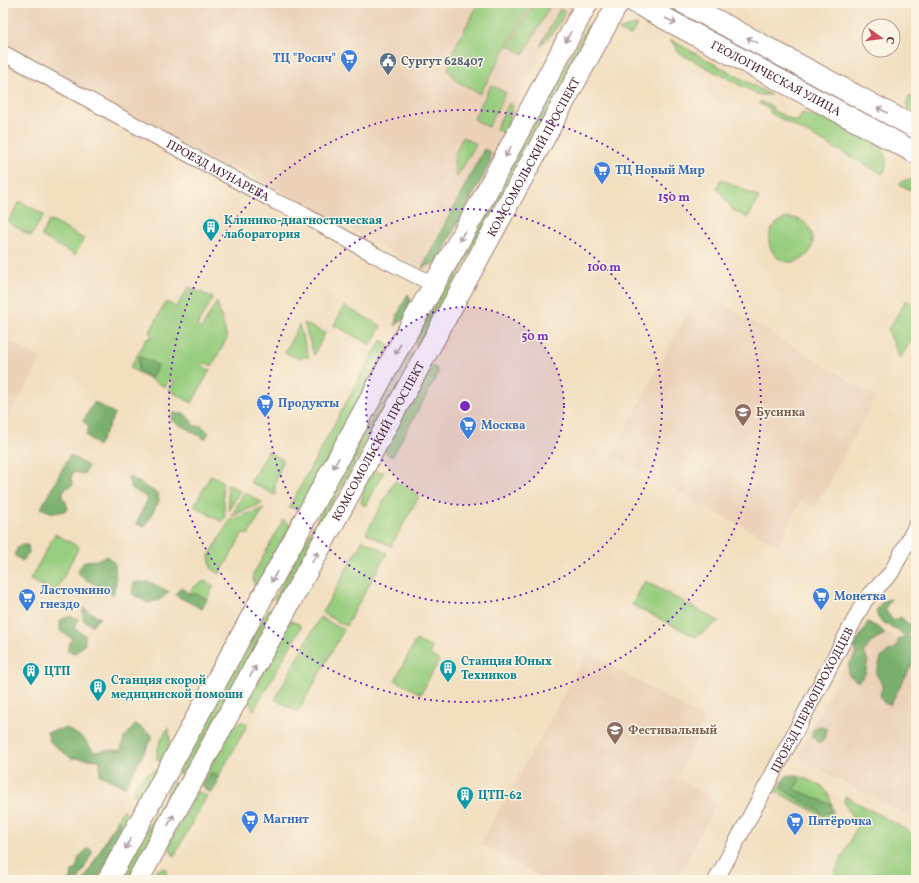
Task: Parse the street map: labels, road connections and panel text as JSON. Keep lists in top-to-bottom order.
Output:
{
  "streets": {
    "main road": ["ГЕОЛОГИЧЕСКАЯ УЛИЦА", "КОМСОМОЛЬСКИЙ ПРОСПЕКТ"],
    "street": ["ПРОЕЗД МУНАРЕВА", "ПРОЕЗД ПЕРВОПРОХОДЦЕВ"]
  },
  "crossings": [
    ["КОМСОМОЛЬСКИЙ ПРОСПЕКТ", "ПРОЕЗД МУНАРЕВА"]
  ],
  "places": {
    "supermarket": [
      "ТЦ \"Росич\"",
      "ТЦ Новый Мир",
      "Продукты",
      "Москва",
      "Монетка",
      "Ласточкино гнездо",
      "Магнит",
      "Пятёрочка"
    ],
    "public building": ["Сургут 628407"],
    "building": [
      "Клинико-диагностическая лаборатория",
      "Станция Юных Техников",
      "ЦТП",
      "Cтанция скорой медицинской помоши",
      "ЦТП-62"
    ],
    "school or university": ["Бусинка", "Фестивальный"]
  },
  "north": "right",
  "rings": ["150 m", "100 m", "50 m"]
}
